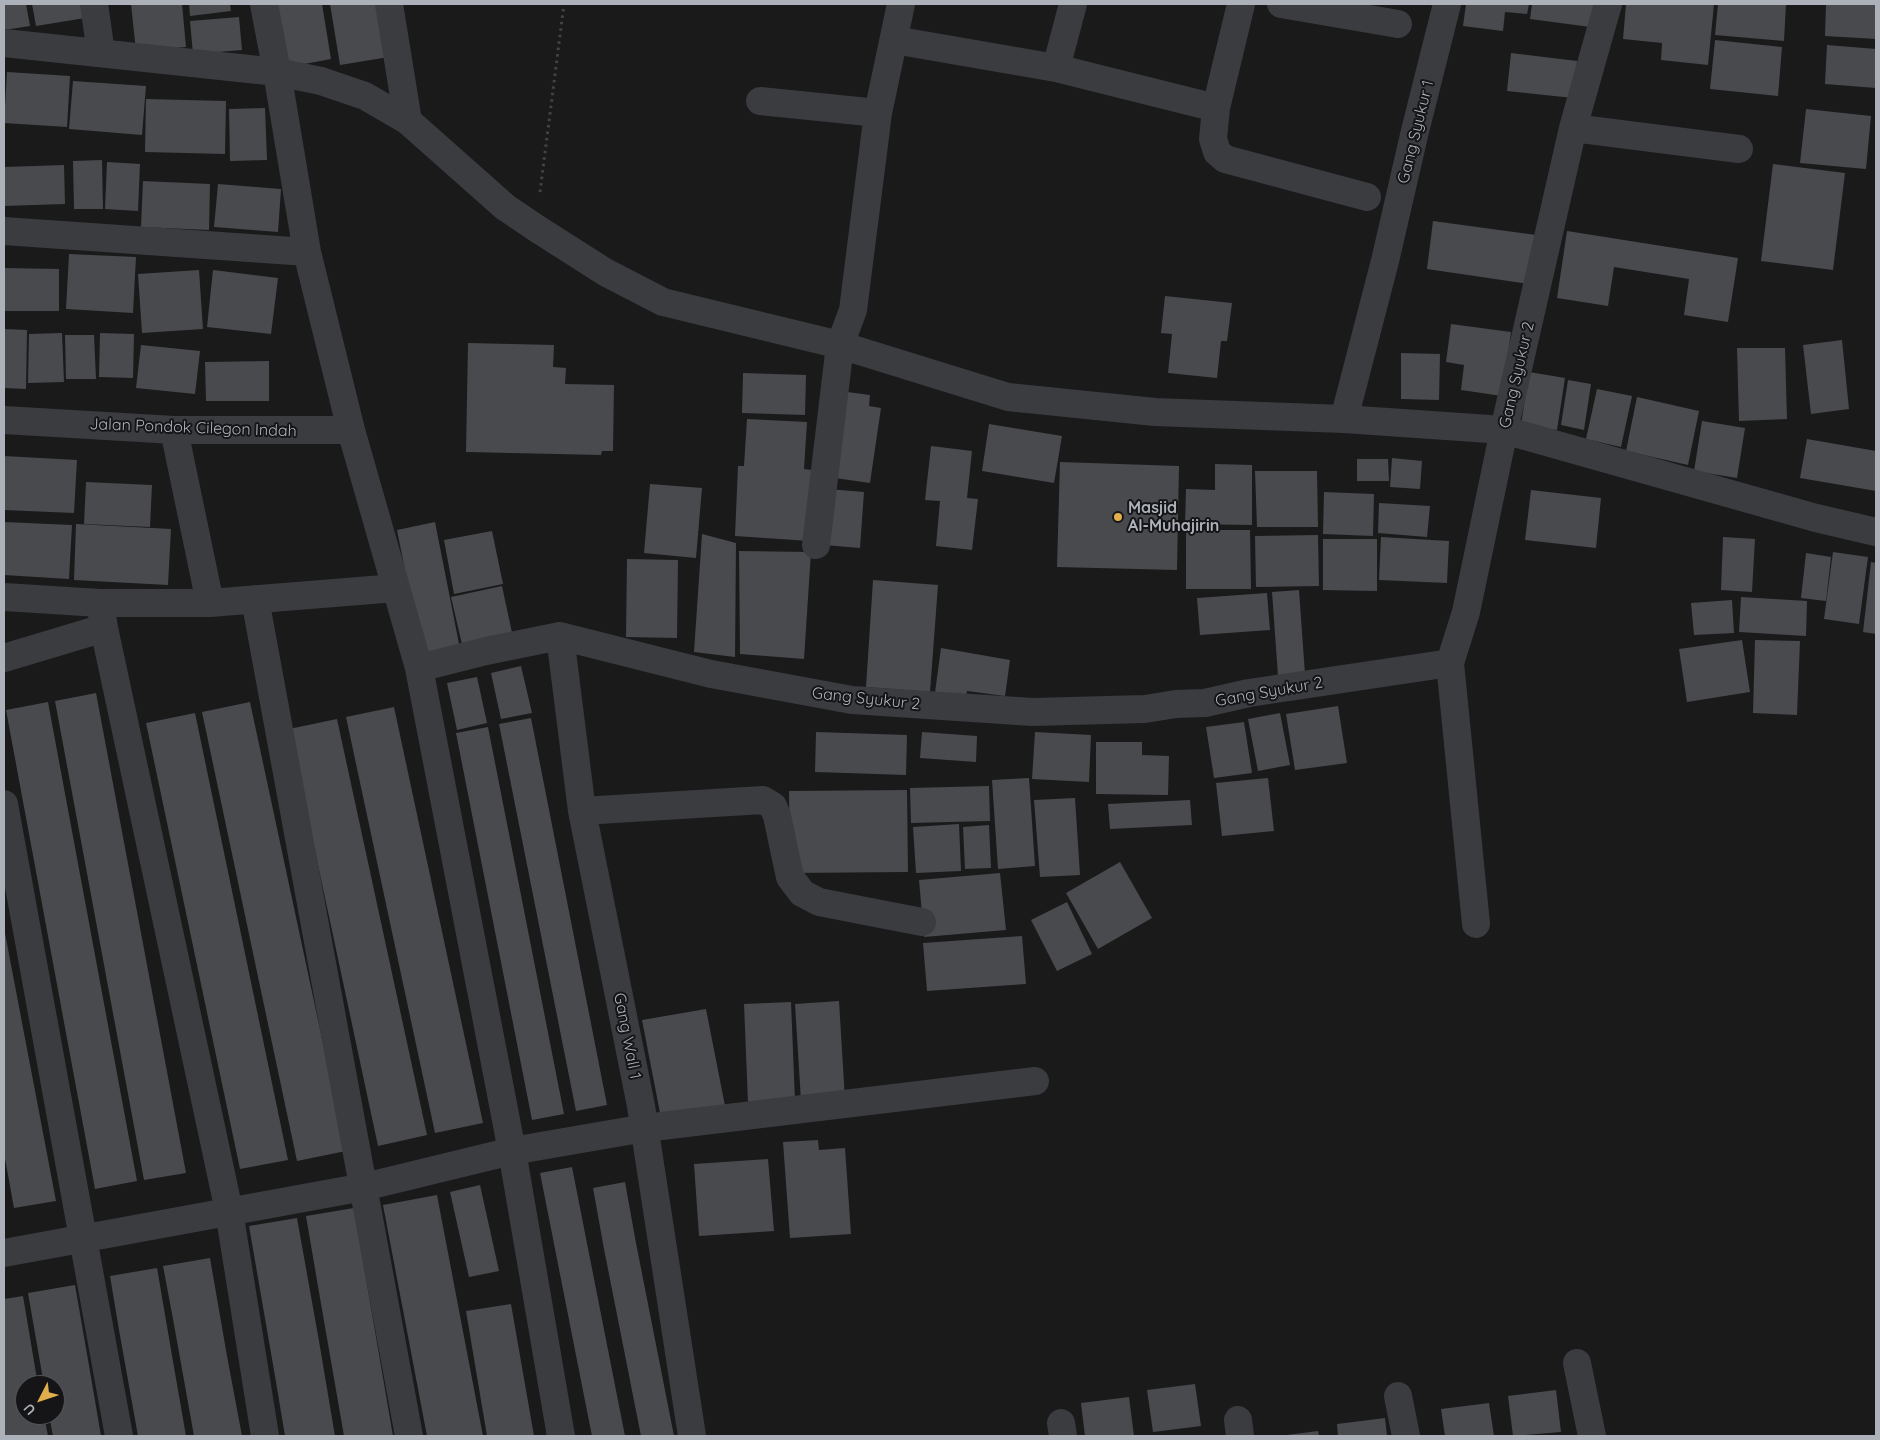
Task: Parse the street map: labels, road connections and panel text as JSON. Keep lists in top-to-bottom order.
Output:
{
  "streets": {
    "street": [
      "Gang Syukur 1",
      "Gang Syukur 2",
      "Jalan Pondok Cilegon Indah",
      "Gang Wall 1"
    ]
  },
  "crossings": [
    ["Gang Syukur 2", "Gang Wall 1"]
  ],
  "places": ["Masjid Al-Muhajirin"],
  "north": "bottom left"
}
